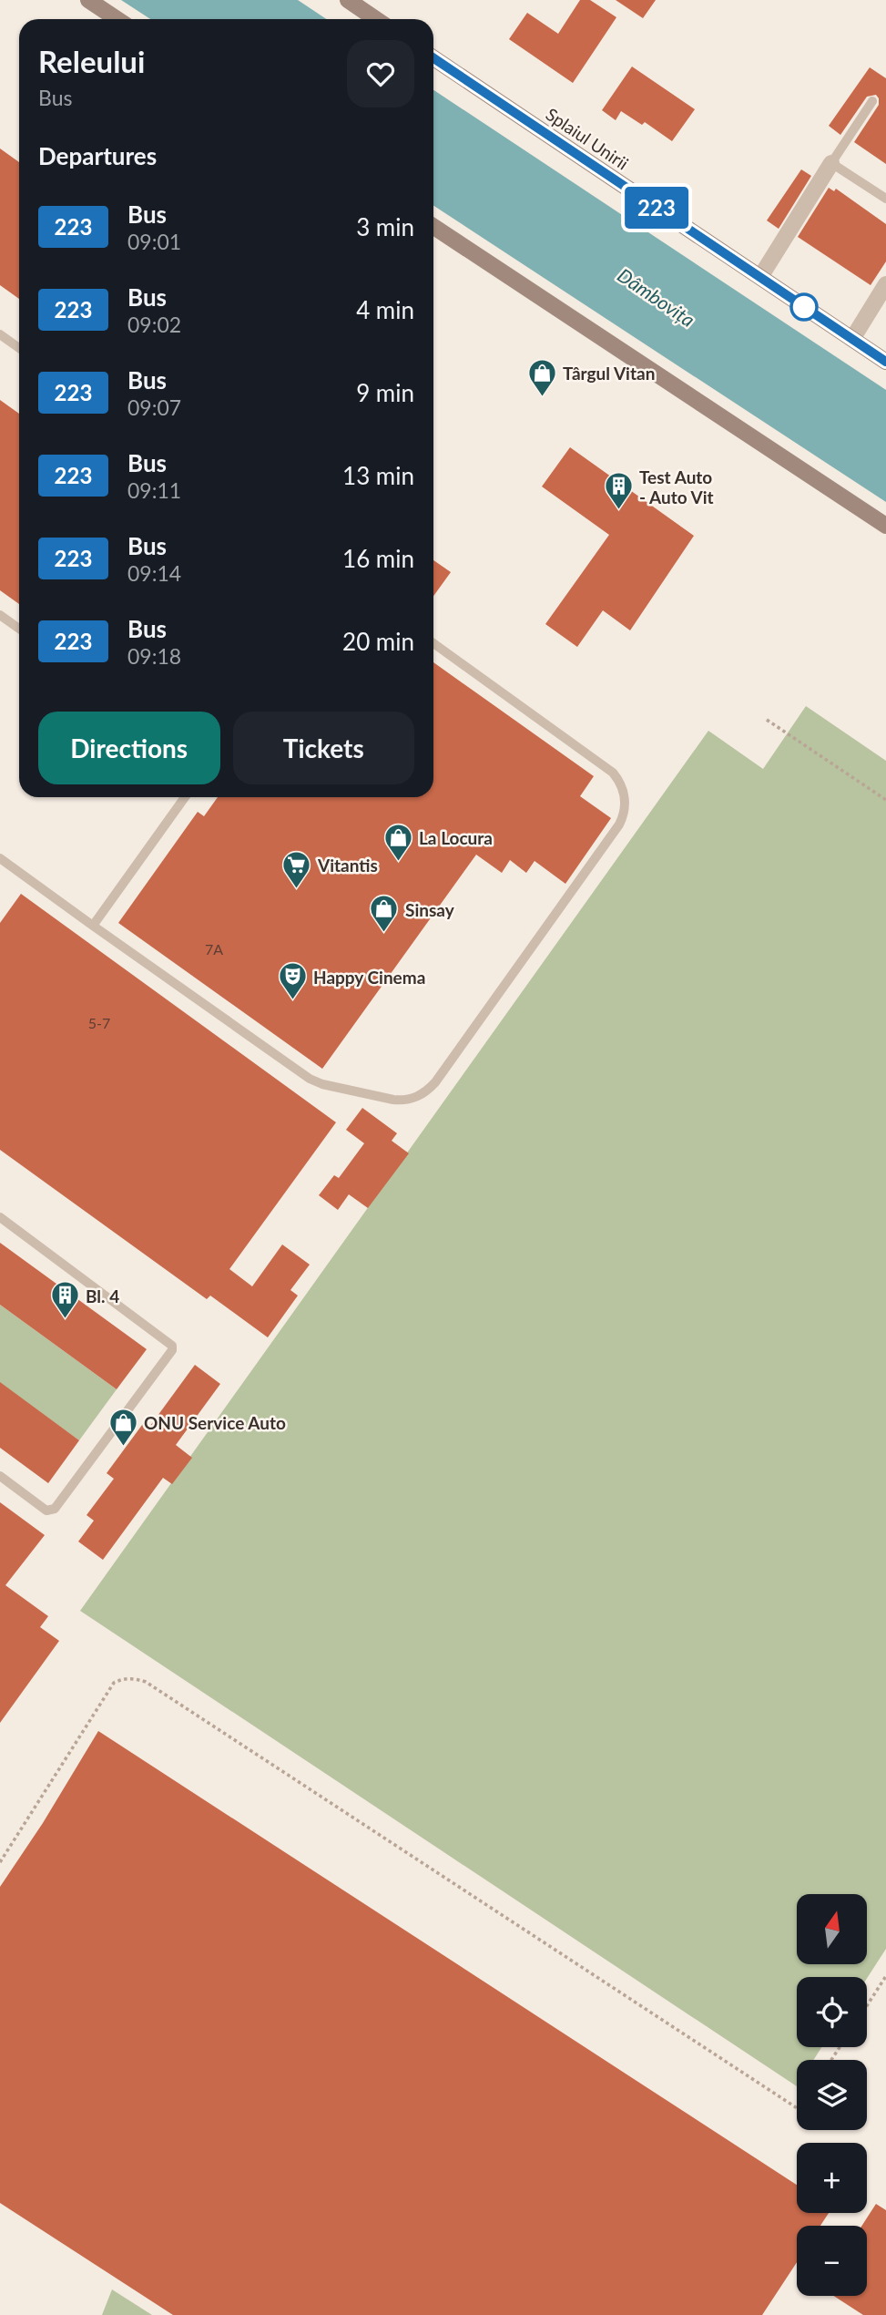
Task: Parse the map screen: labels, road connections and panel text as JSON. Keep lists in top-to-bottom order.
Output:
{
  "streets": {
    "main road": ["Splaiul Unirii"]
  },
  "water": ["Dâmbovița"],
  "places": {
    "shop": [
      "Târgul Vitan",
      "La Locura",
      "Sinsay",
      "ONU Service Auto"
    ],
    "building": ["Test Auto - Auto Vit", "Bl. 4"],
    "supermarket": ["Vitantis"],
    "theatre": ["Happy Cinema"]
  },
  "lines": ["bus line 223"],
  "house_numbers": ["7A", "5-7"],
  "north": "top",
  "page": {
    "on_map": "223",
    "heading": [
      ["Releului", "Bus"],
      "Departures"
    ],
    "list": [
      {
        "mark": "223",
        "name": "Bus",
        "note": "09:01",
        "value": "3 min"
      },
      {
        "mark": "223",
        "name": "Bus",
        "note": "09:02",
        "value": "4 min"
      },
      {
        "mark": "223",
        "name": "Bus",
        "note": "09:07",
        "value": "9 min"
      },
      {
        "mark": "223",
        "name": "Bus",
        "note": "09:11",
        "value": "13 min"
      },
      {
        "mark": "223",
        "name": "Bus",
        "note": "09:14",
        "value": "16 min"
      },
      {
        "mark": "223",
        "name": "Bus",
        "note": "09:18",
        "value": "20 min"
      }
    ],
    "buttons": ["Directions", "Tickets"],
    "map_buttons": ["+", "−"]
  }
}
